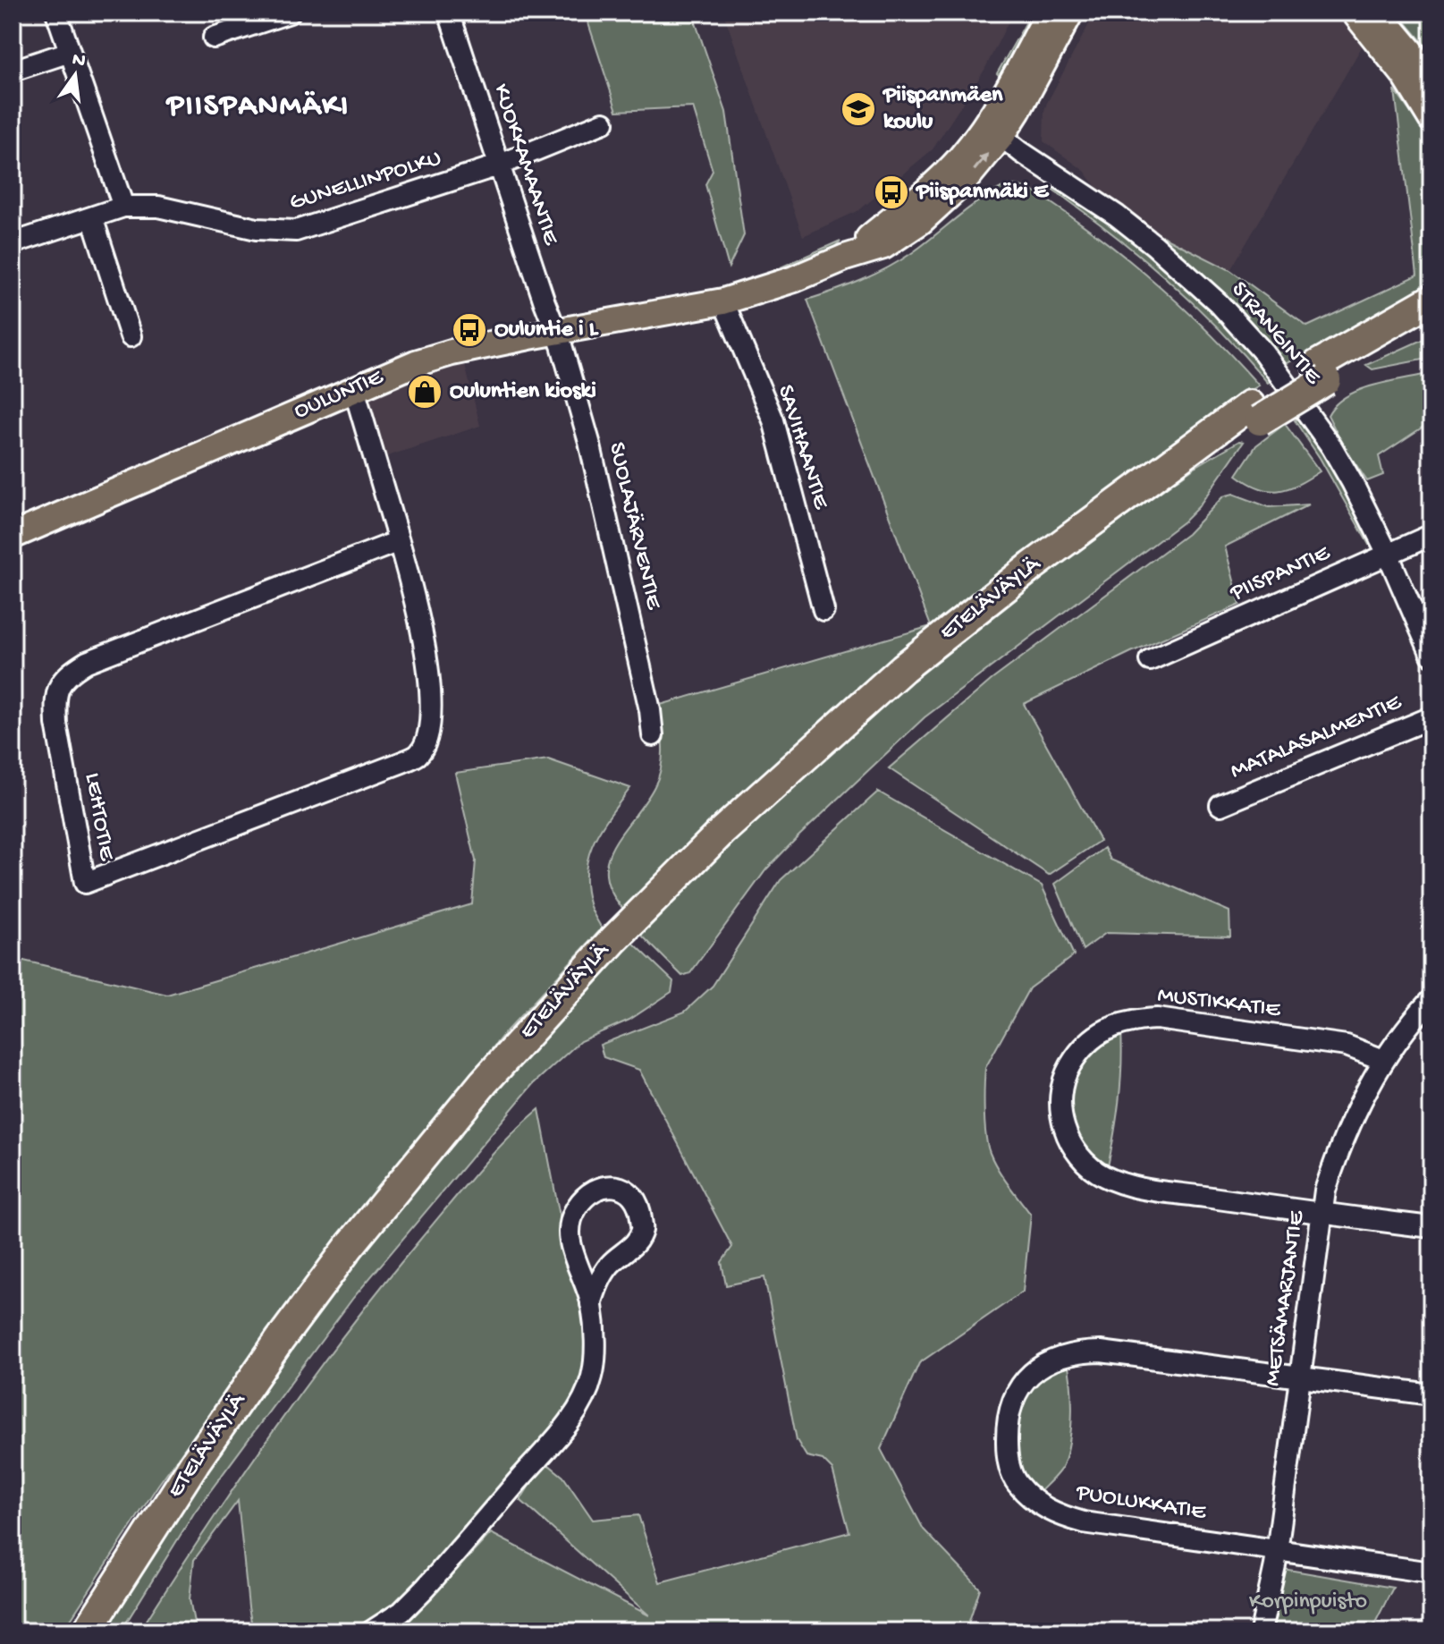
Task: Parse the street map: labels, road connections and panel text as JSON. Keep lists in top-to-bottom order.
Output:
{
  "streets": {
    "highway": ["ETELÄVÄYLÄ"],
    "main road": ["OULUNTIE"],
    "street": [
      "KUOKKAMAANTIE",
      "GUNELLINPOLKU",
      "STRANGINTIE",
      "SAVIHAANTIE",
      "SUOLAJÄRVENTIE",
      "PIISPANTIE",
      "MATALASALMENTIE",
      "LEHTOTIE",
      "MUSTIKKATIE",
      "METSÄMARJANTIE",
      "PUOLUKKATIE"
    ]
  },
  "crossings": [
    ["KUOKKAMAANTIE", "GUNELLINPOLKU"],
    ["KUOKKAMAANTIE", "OULUNTIE"],
    ["KUOKKAMAANTIE", "SUOLAJÄRVENTIE"],
    ["STRANGINTIE", "OULUNTIE"],
    ["STRANGINTIE", "PIISPANTIE"],
    ["OULUNTIE", "SAVIHAANTIE"],
    ["OULUNTIE", "SUOLAJÄRVENTIE"],
    ["OULUNTIE", "LEHTOTIE"],
    ["MUSTIKKATIE", "METSÄMARJANTIE"],
    ["METSÄMARJANTIE", "PUOLUKKATIE"]
  ],
  "districts": ["PIISPANMÄKI"],
  "parks": ["Korpinpuisto"],
  "places": {
    "school or university": ["Piispanmäen koulu"],
    "bus stop": ["Piispanmäki E", "Ouluntie i L"],
    "shop": ["Ouluntien kioski"]
  },
  "north": "top"
}
